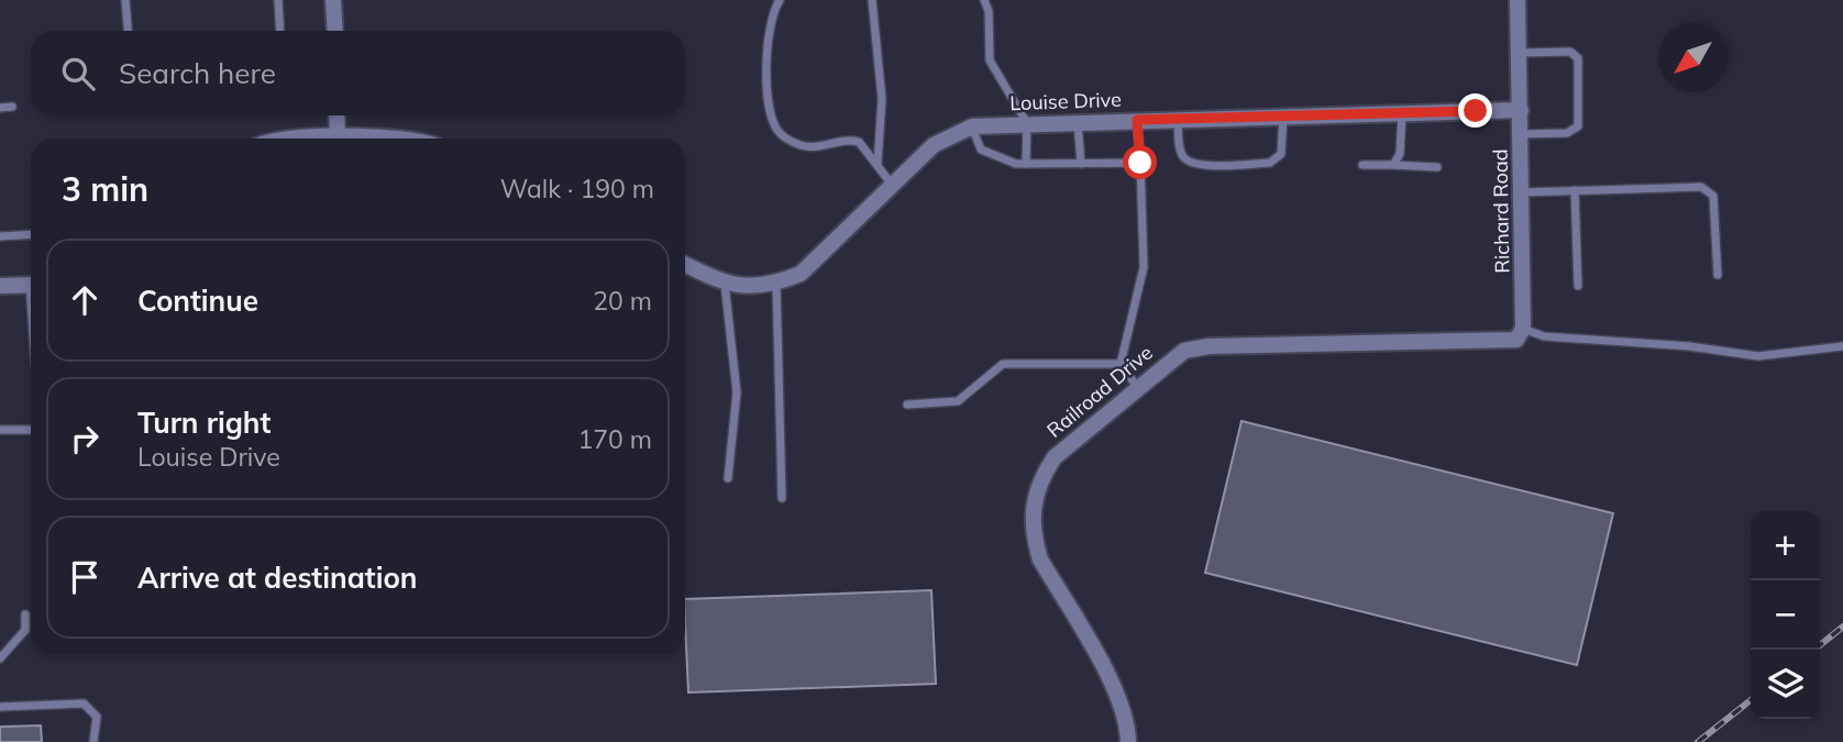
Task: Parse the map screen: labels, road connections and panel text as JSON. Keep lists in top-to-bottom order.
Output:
{
  "streets": {
    "street": ["Louise Drive", "Richard Road", "Railroad Drive"]
  },
  "crossings": [
    ["Louise Drive", "Richard Road"],
    ["Richard Road", "Railroad Drive"]
  ],
  "north": "bottom left",
  "page": {
    "search": "Search here",
    "heading": ["3 min", "Walk · 190 m"],
    "list": [
      ["Continue", "20 m"],
      ["Turn right", "Louise Drive", "170 m"],
      "Arrive at destination"
    ],
    "map_buttons": ["+", "−"]
  }
}
